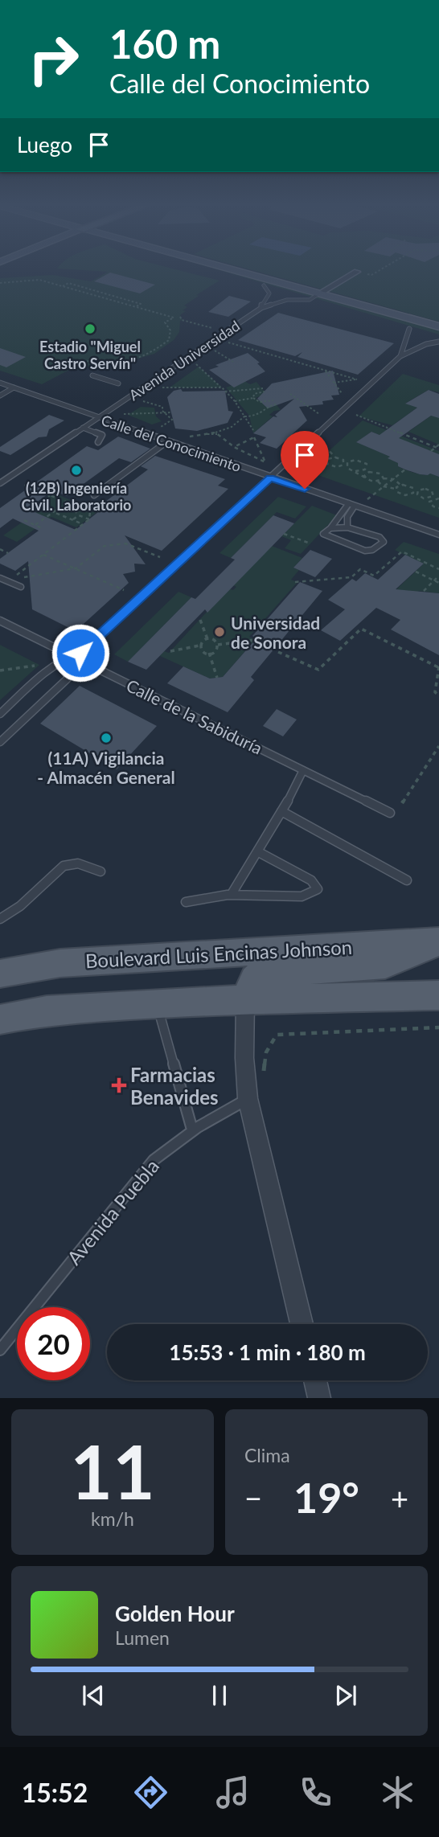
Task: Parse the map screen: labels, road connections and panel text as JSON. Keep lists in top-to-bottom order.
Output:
{
  "streets": {
    "main road": ["Boulevard Luis Encinas Johnson"],
    "lane": [
      "Avenida Universidad",
      "Calle del Conocimiento",
      "Calle de la Sabiduría",
      "Avenida Puebla"
    ]
  },
  "crossings": [
    ["Avenida Universidad", "Calle del Conocimiento"]
  ],
  "places": {
    "other": [
      "Estadio \"Miguel Castro Servín\"",
      "(12B) Ingeniería Civil. Laboratorio",
      "Universidad de Sonora",
      "(11A) Vigilancia - Almacén General"
    ],
    "health": ["Farmacias Benavides"]
  },
  "page": {
    "turn": ["160 m", "Calle del Conocimiento"],
    "then": "Luego",
    "limit": "20",
    "trip": "15:53 · 1 min · 180 m",
    "tile": [
      ["11", "km/h"],
      "Clima"
    ],
    "heat": ["−", "19°", "+"],
    "song": ["Golden Hour", "Lumen"],
    "tabs": "15:52"
  }
}
